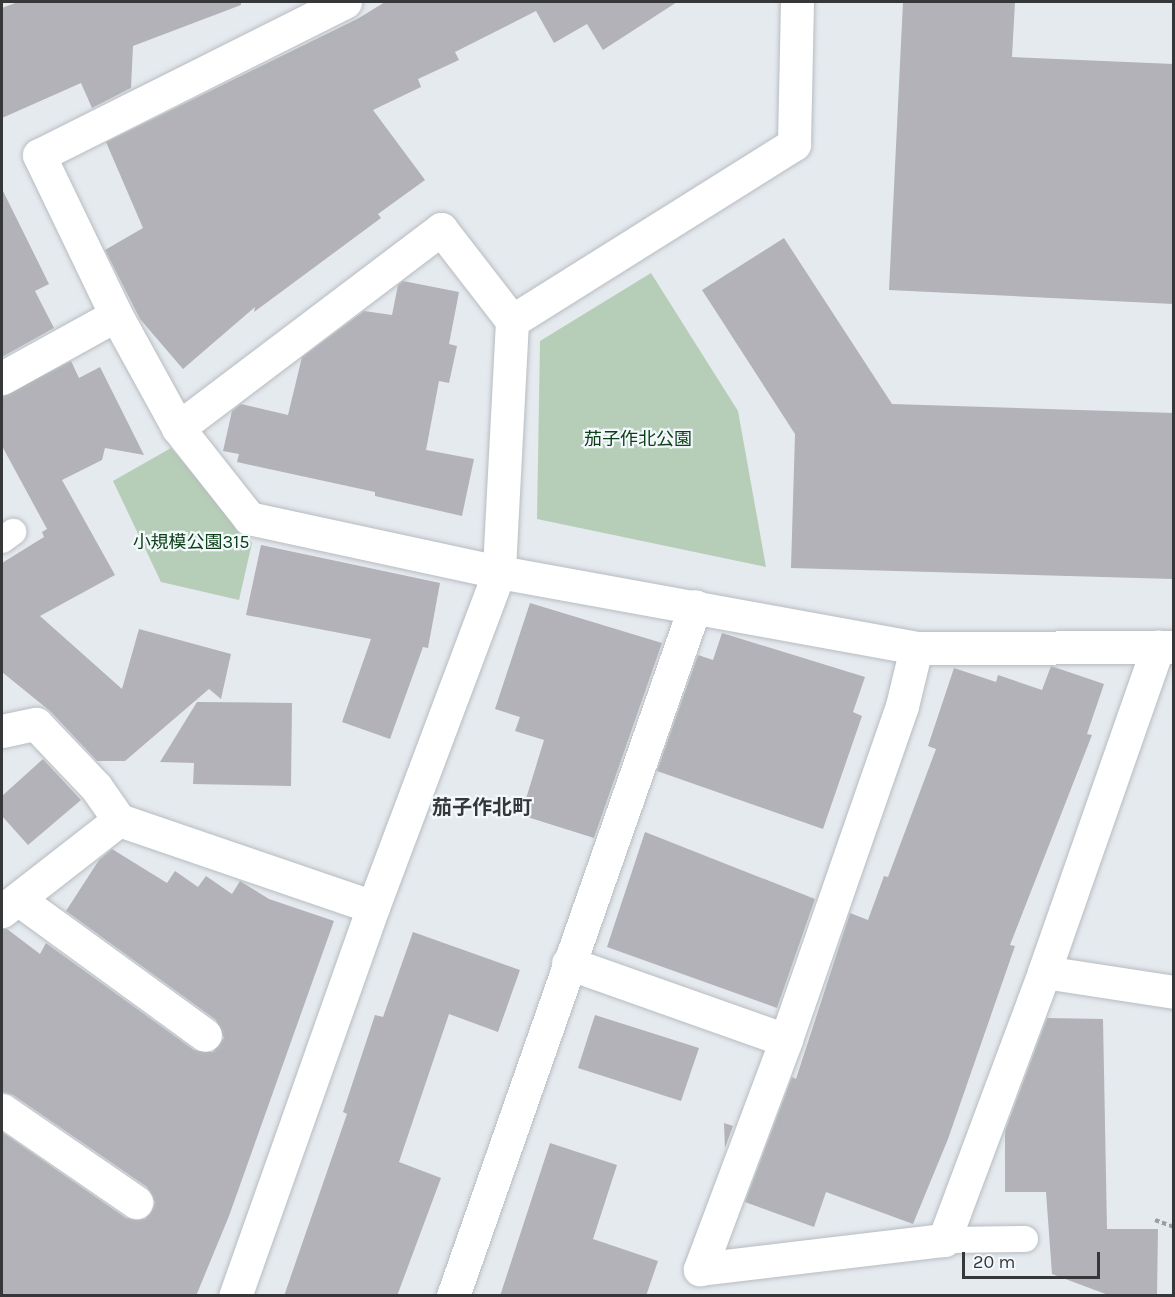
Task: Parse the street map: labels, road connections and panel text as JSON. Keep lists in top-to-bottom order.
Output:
{
  "districts": ["茄子作北町"],
  "parks": ["茄子作北公園", "小規模公園315"],
  "scale_bar": "20 m"
}
